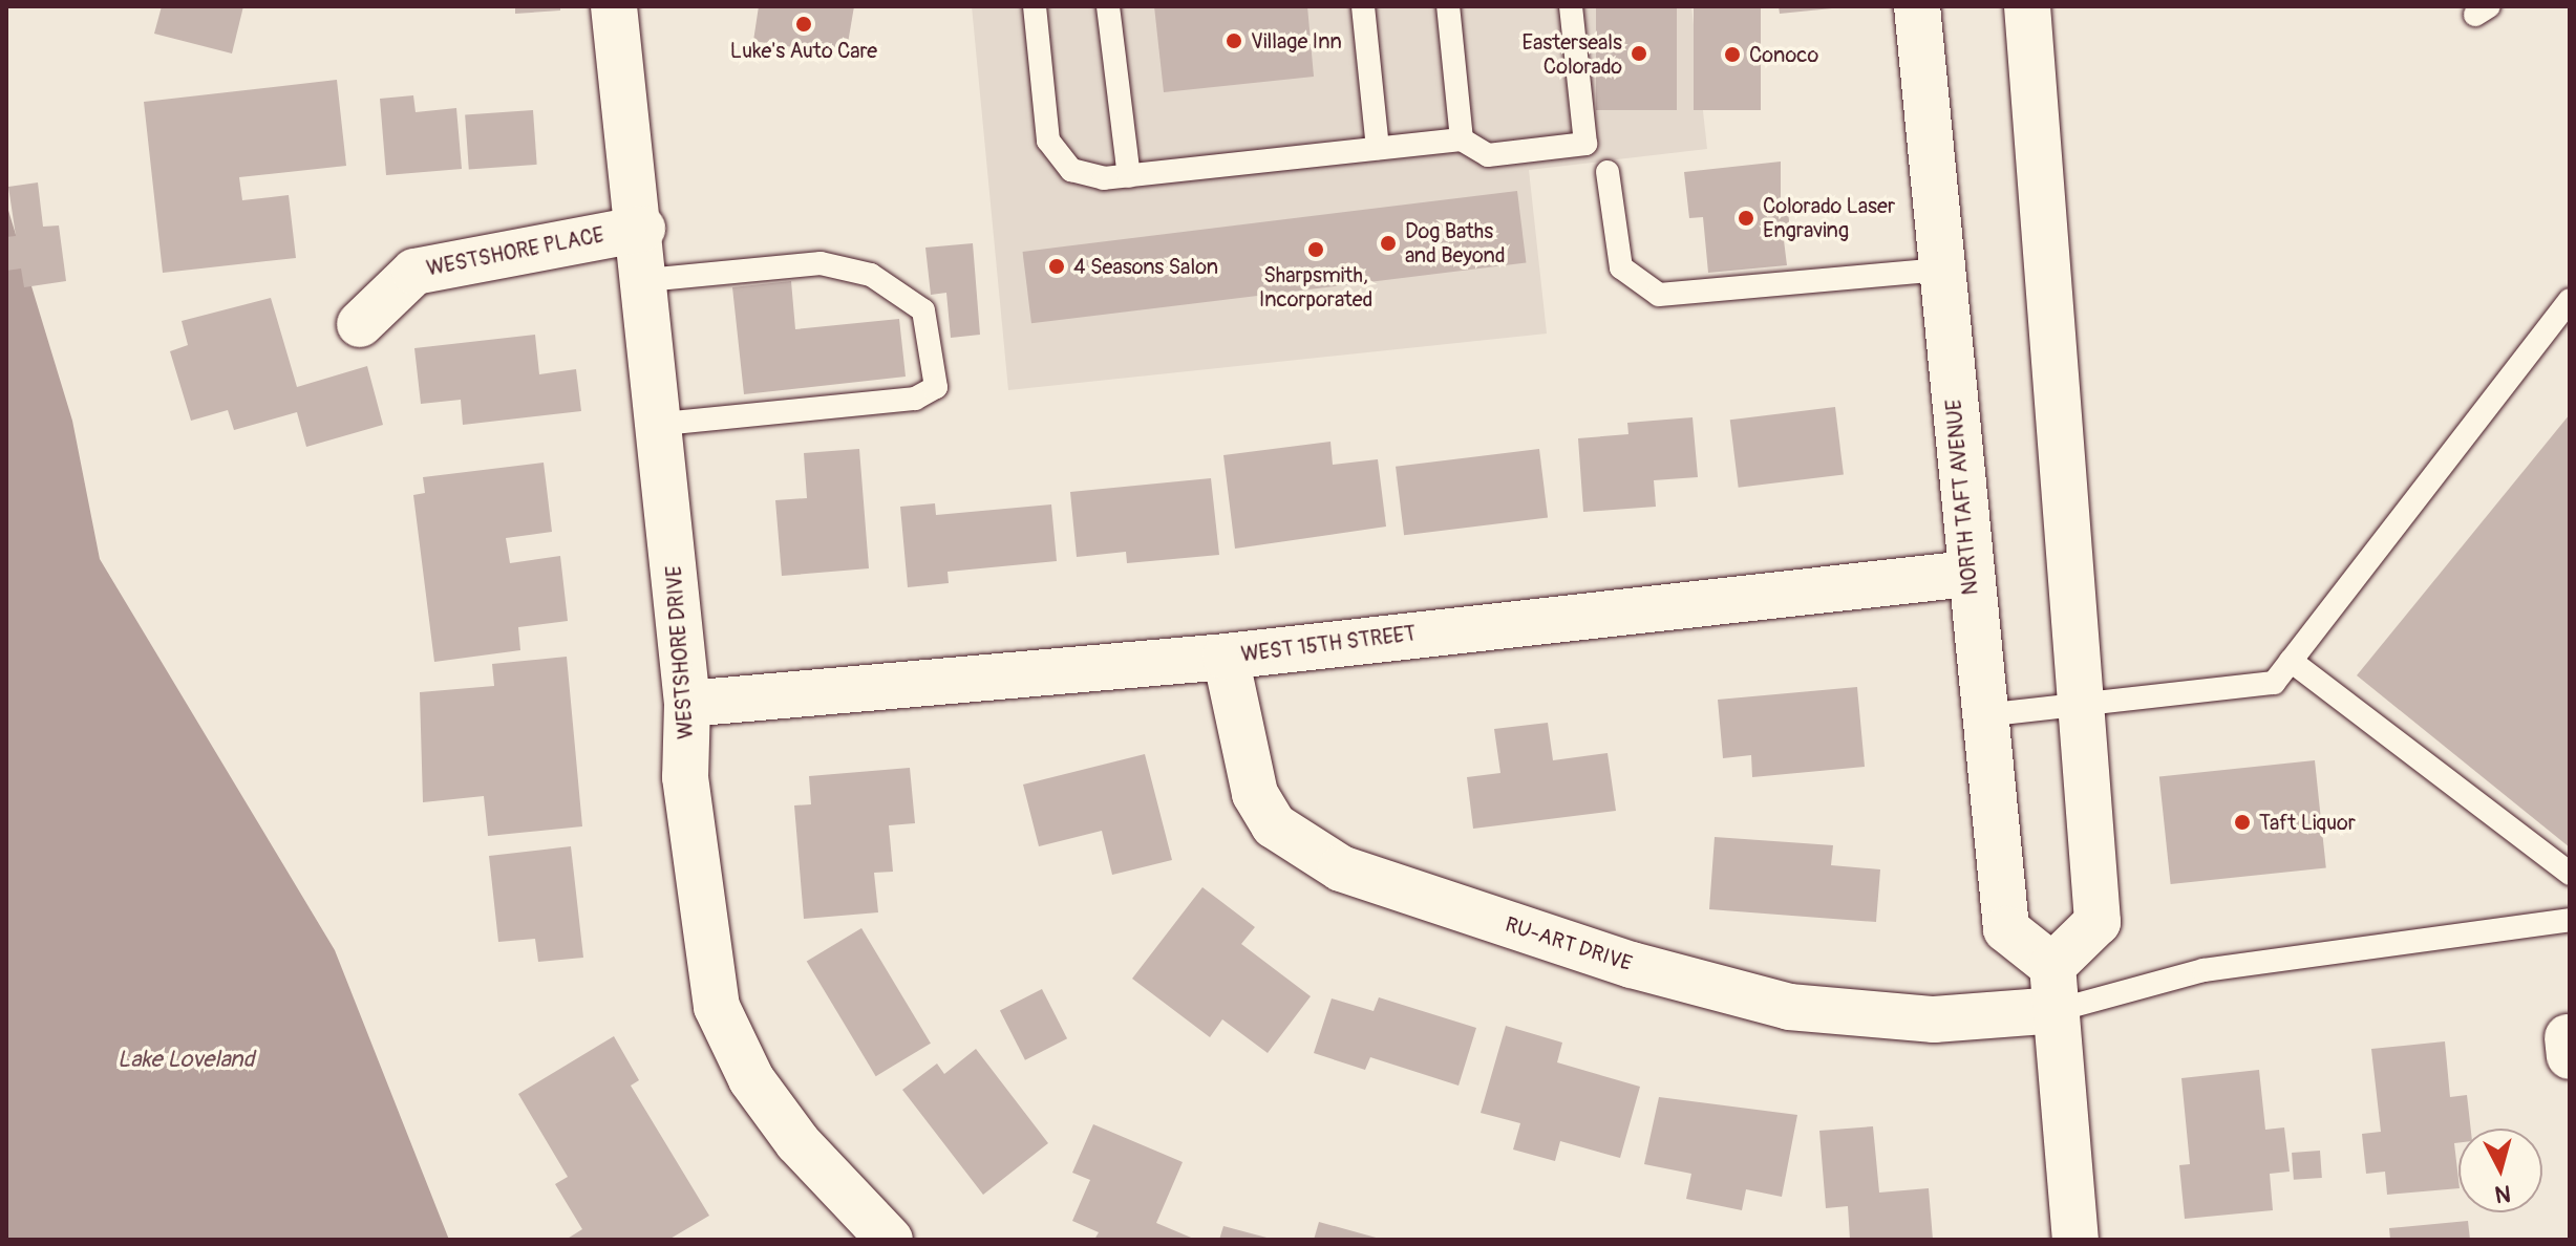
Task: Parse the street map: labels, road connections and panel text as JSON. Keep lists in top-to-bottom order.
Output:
{
  "streets": {
    "street": [
      "WESTSHORE PLACE",
      "NORTH TAFT AVENUE",
      "WEST 15TH STREET",
      "WESTSHORE DRIVE",
      "RU-ART DRIVE"
    ]
  },
  "crossings": [
    ["WESTSHORE PLACE", "WESTSHORE DRIVE"],
    ["NORTH TAFT AVENUE", "WEST 15TH STREET"],
    ["WEST 15TH STREET", "WESTSHORE DRIVE"],
    ["WEST 15TH STREET", "RU-ART DRIVE"]
  ],
  "water": ["Lake Loveland"],
  "places": [
    "Luke's Auto Care",
    "Village Inn",
    "Easterseals Colorado",
    "Conoco",
    "Colorado Laser Engraving",
    "Dog Baths and Beyond",
    "Sharpsmith, Incorporated",
    "4 Seasons Salon",
    "Taft Liquor"
  ],
  "north": "bottom"
}
